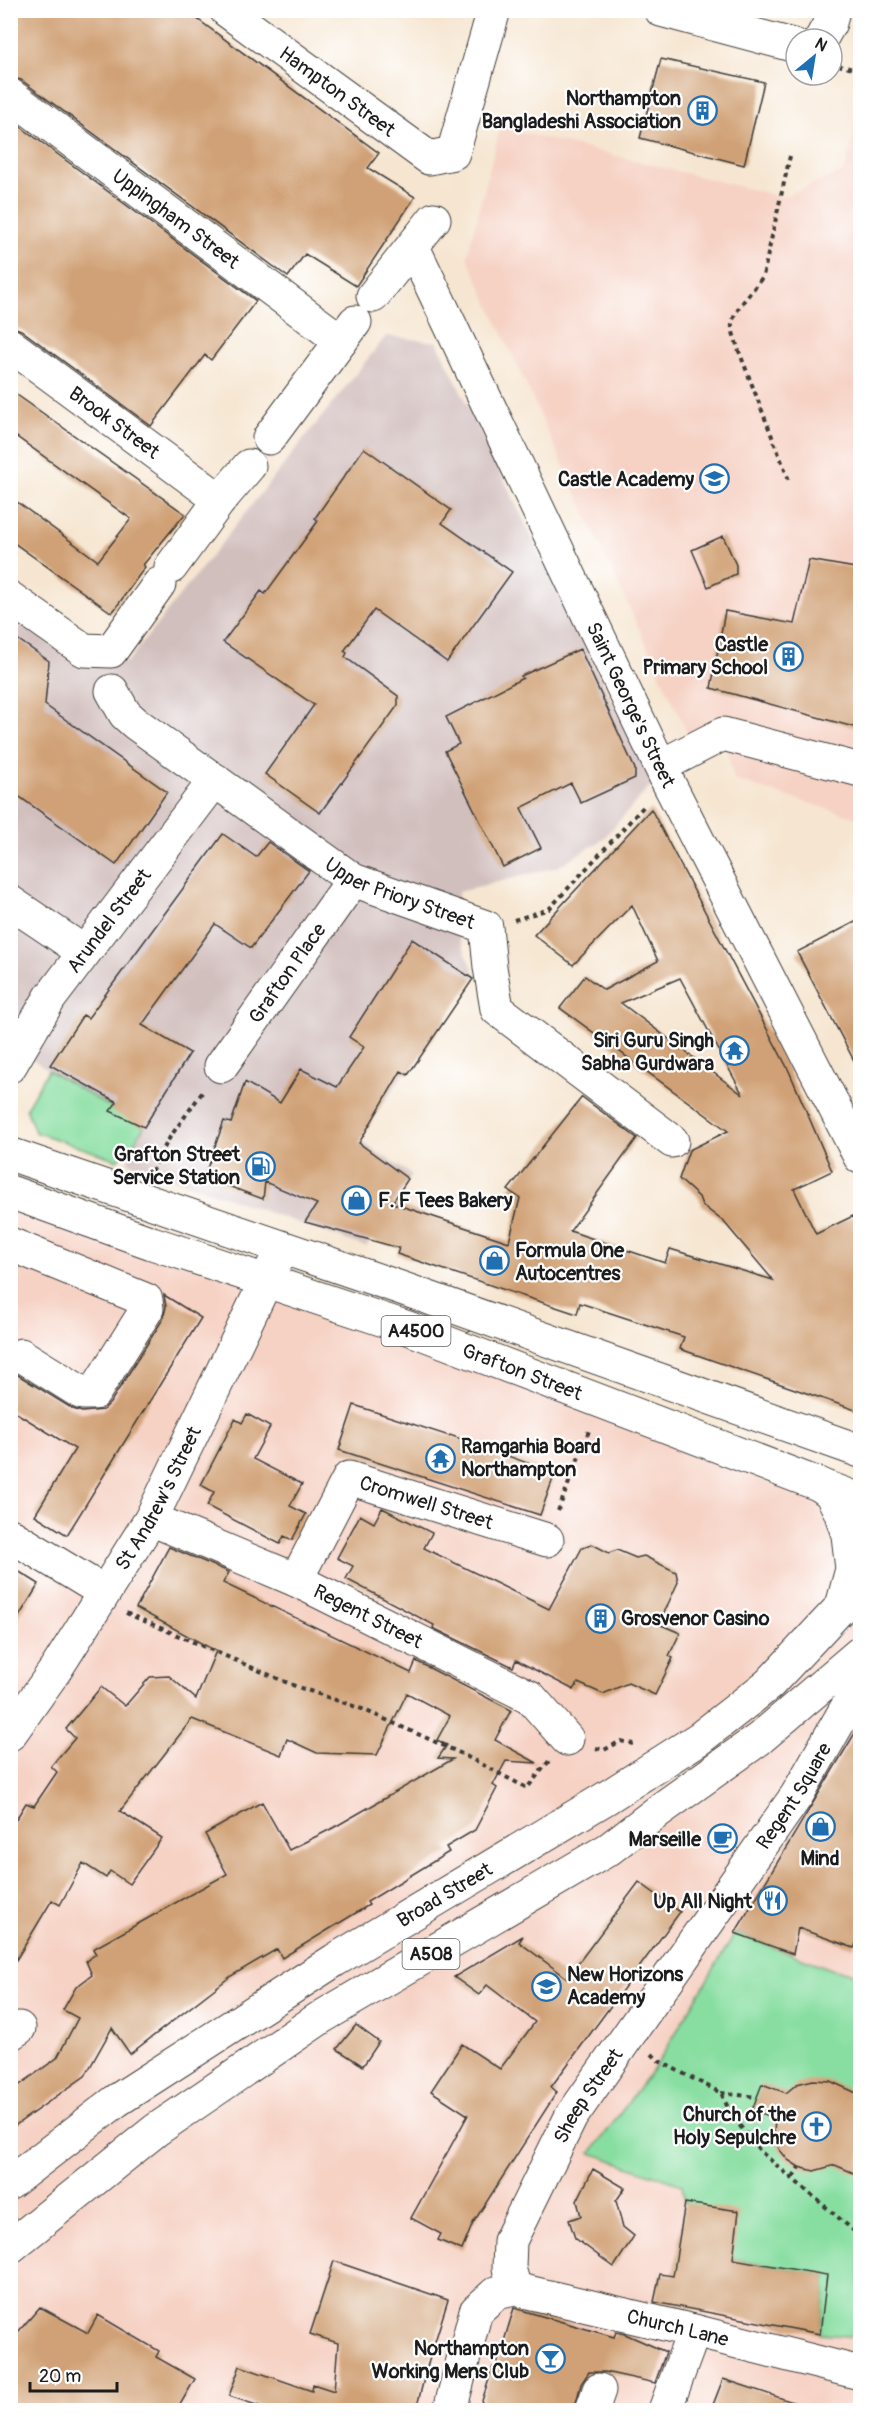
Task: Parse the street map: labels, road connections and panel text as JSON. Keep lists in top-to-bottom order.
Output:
{
  "streets": {
    "main road": [
      "Hampton Street",
      "Uppingham Street",
      "Brook Street",
      "Saint George's Street",
      "Upper Priory Street",
      "Arundel Street",
      "Grafton Place",
      "A4500",
      "Grafton Street",
      "St Andrew's Street",
      "Cromwell Street",
      "Regent Street",
      "Regent Square",
      "Broad Street",
      "A508",
      "Sheep Street",
      "Church Lane"
    ]
  },
  "crossings": [
    ["Upper Priory Street", "Arundel Street"],
    ["Upper Priory Street", "Grafton Place"],
    ["Grafton Street", "St Andrew's Street"],
    ["St Andrew's Street", "Regent Street"],
    ["Cromwell Street", "Regent Street"],
    ["Regent Square", "A508"],
    ["Regent Square", "Sheep Street"],
    ["Sheep Street", "Church Lane"]
  ],
  "places": {
    "building": ["Northampton Bangladeshi Association", "Castle Primary School", "Grosvenor Casino"],
    "school or university": ["Castle Academy", "New Horizons Academy"],
    "temple": ["Siri Guru Singh Sabha Gurdwara", "Ramgarhia Board Northampton"],
    "fuel station": ["Grafton Street Service Station"],
    "shop": ["F. F Tees Bakery", "Formula One Autocentres", "Mind"],
    "cafe": ["Marseille"],
    "restaurant": ["Up All Night"],
    "church": ["Church of the Holy Sepulchre"],
    "bar": ["Northampton Working Mens Club"]
  },
  "scale_bar": "20 m",
  "north": "top right"
}
